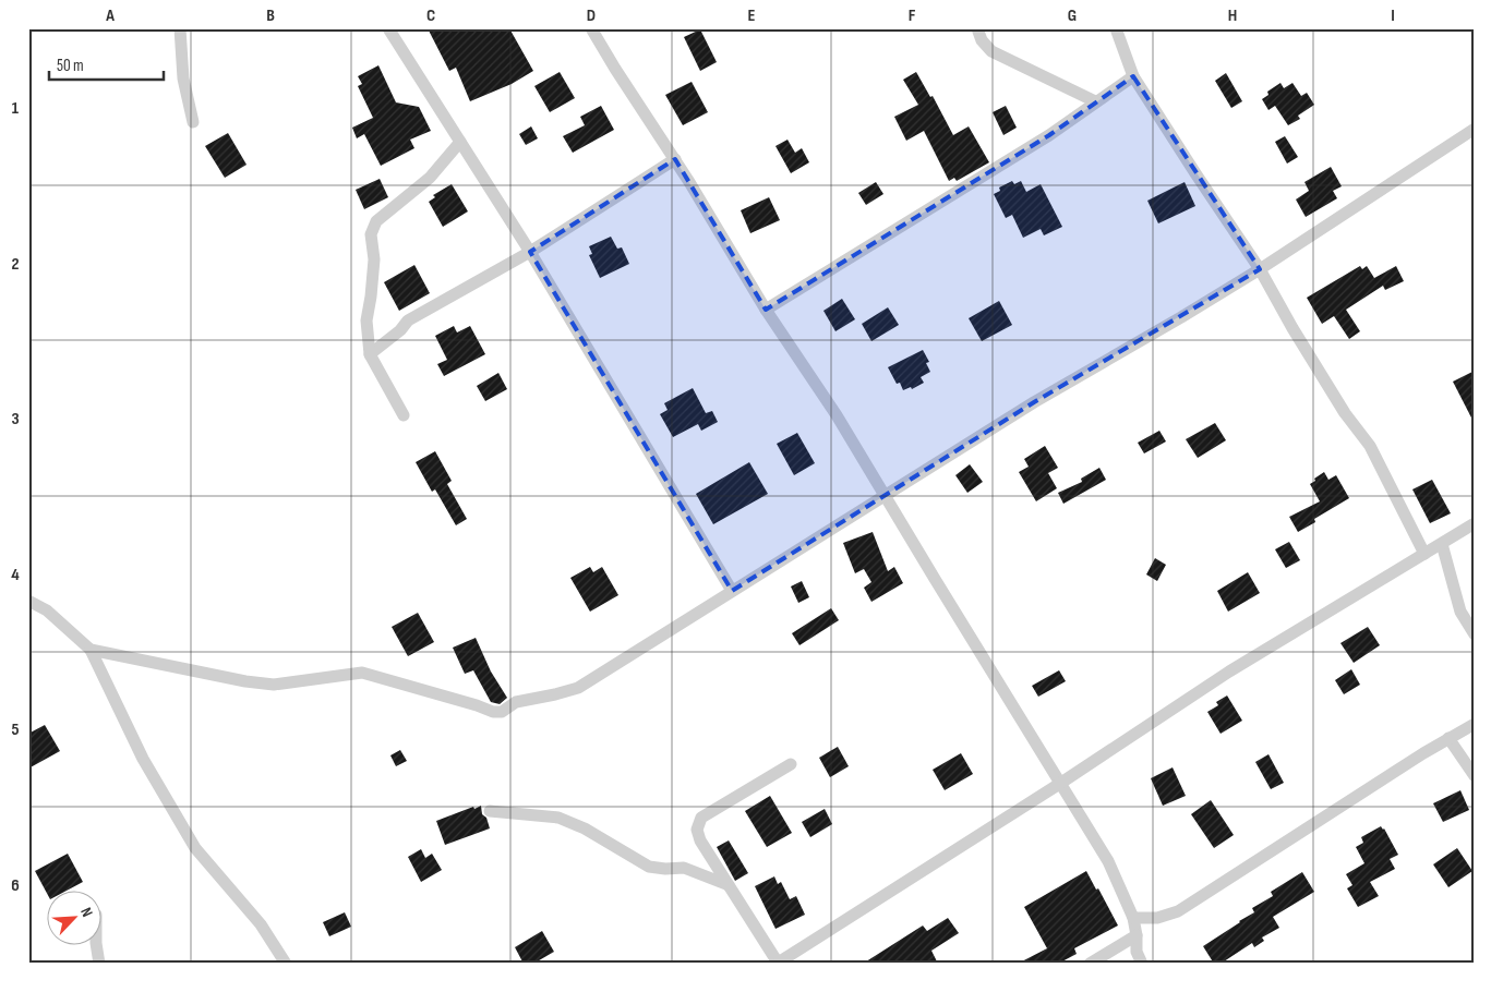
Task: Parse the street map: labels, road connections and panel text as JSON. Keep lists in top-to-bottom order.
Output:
{
  "scale_bar": "50 m",
  "north": "top right",
  "grid": {
    "columns": [
      "A",
      "B",
      "C",
      "D",
      "E",
      "F",
      "G",
      "H",
      "I"
    ],
    "rows": [
      "1",
      "2",
      "3",
      "4",
      "5",
      "6"
    ]
  }
}
